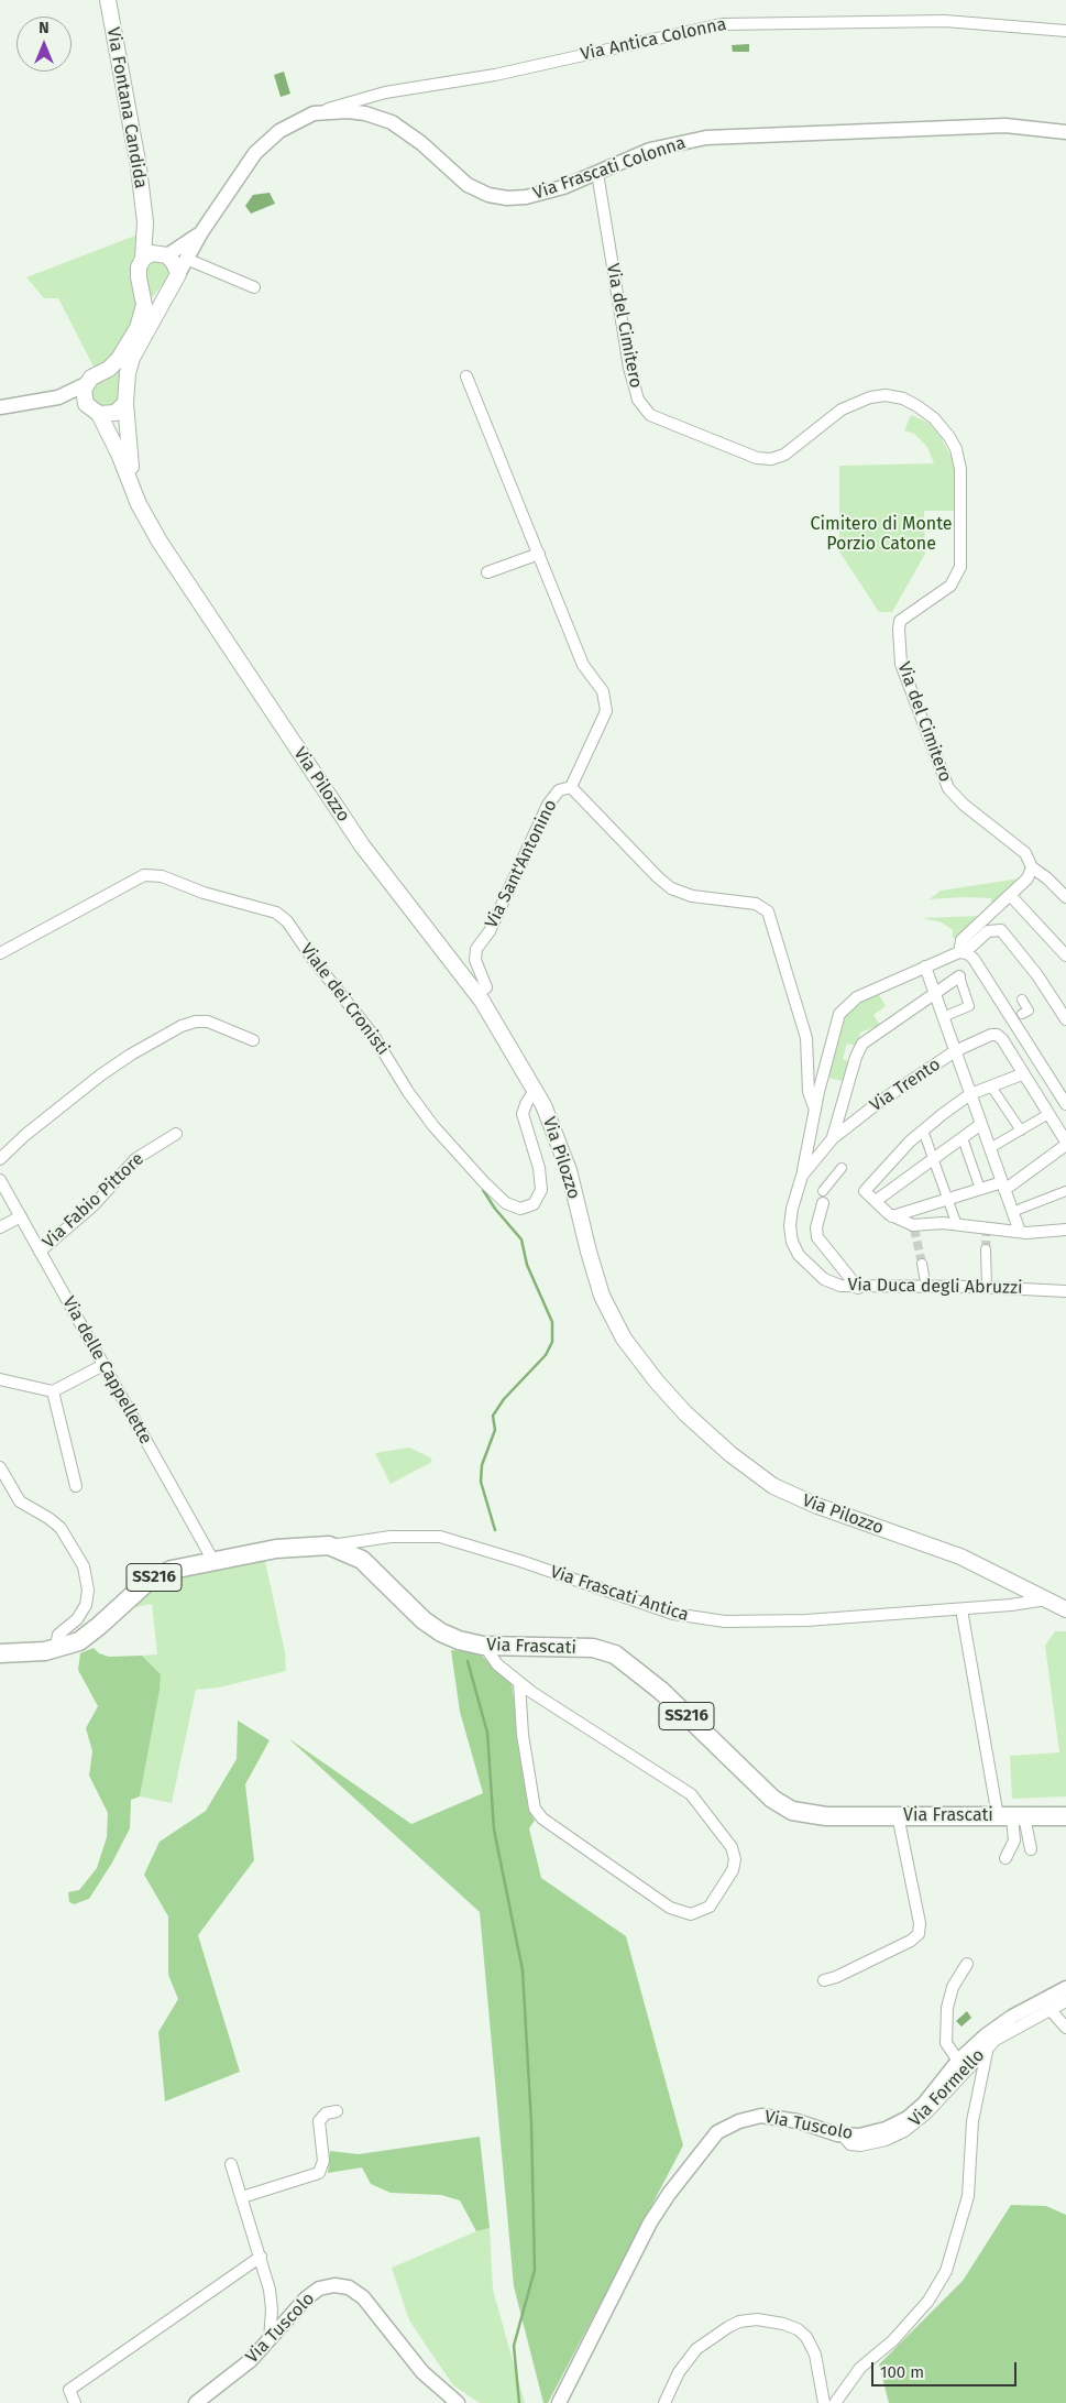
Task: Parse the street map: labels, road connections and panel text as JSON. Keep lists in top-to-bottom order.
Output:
{
  "streets": {
    "main road": [
      "Via Fontana Candida",
      "Via Frascati Colonna",
      "Via Pilozzo",
      "SS216",
      "Via Frascati"
    ],
    "street": [
      "Via Antica Colonna",
      "Via del Cimitero",
      "Via Sant'Antonino",
      "Viale dei Cronisti",
      "Via Trento",
      "Via Fabio Pittore",
      "Via Duca degli Abruzzi",
      "Via delle Cappellette",
      "Via Frascati Antica",
      "Via Formello",
      "Via Tuscolo"
    ]
  },
  "crossings": [
    ["Via Antica Colonna", "Via Frascati Colonna"],
    ["Via Fontana Candida", "Via Frascati Colonna"],
    ["Via Frascati Colonna", "Via del Cimitero"],
    ["Via Frascati Colonna", "Via Pilozzo"],
    ["Via Pilozzo", "Via Sant'Antonino"],
    ["Via Pilozzo", "Viale dei Cronisti"],
    ["Via Pilozzo", "Via Frascati Antica"],
    ["Via Trento", "Via Duca degli Abruzzi"],
    ["Via Fabio Pittore", "Via delle Cappellette"],
    ["Via delle Cappellette", "Via Frascati"],
    ["Via Frascati Antica", "Via Frascati"],
    ["Via Formello", "Via Tuscolo"]
  ],
  "parks": ["Cimitero di Monte Porzio Catone"],
  "scale_bar": "100 m",
  "north": "top"
}
